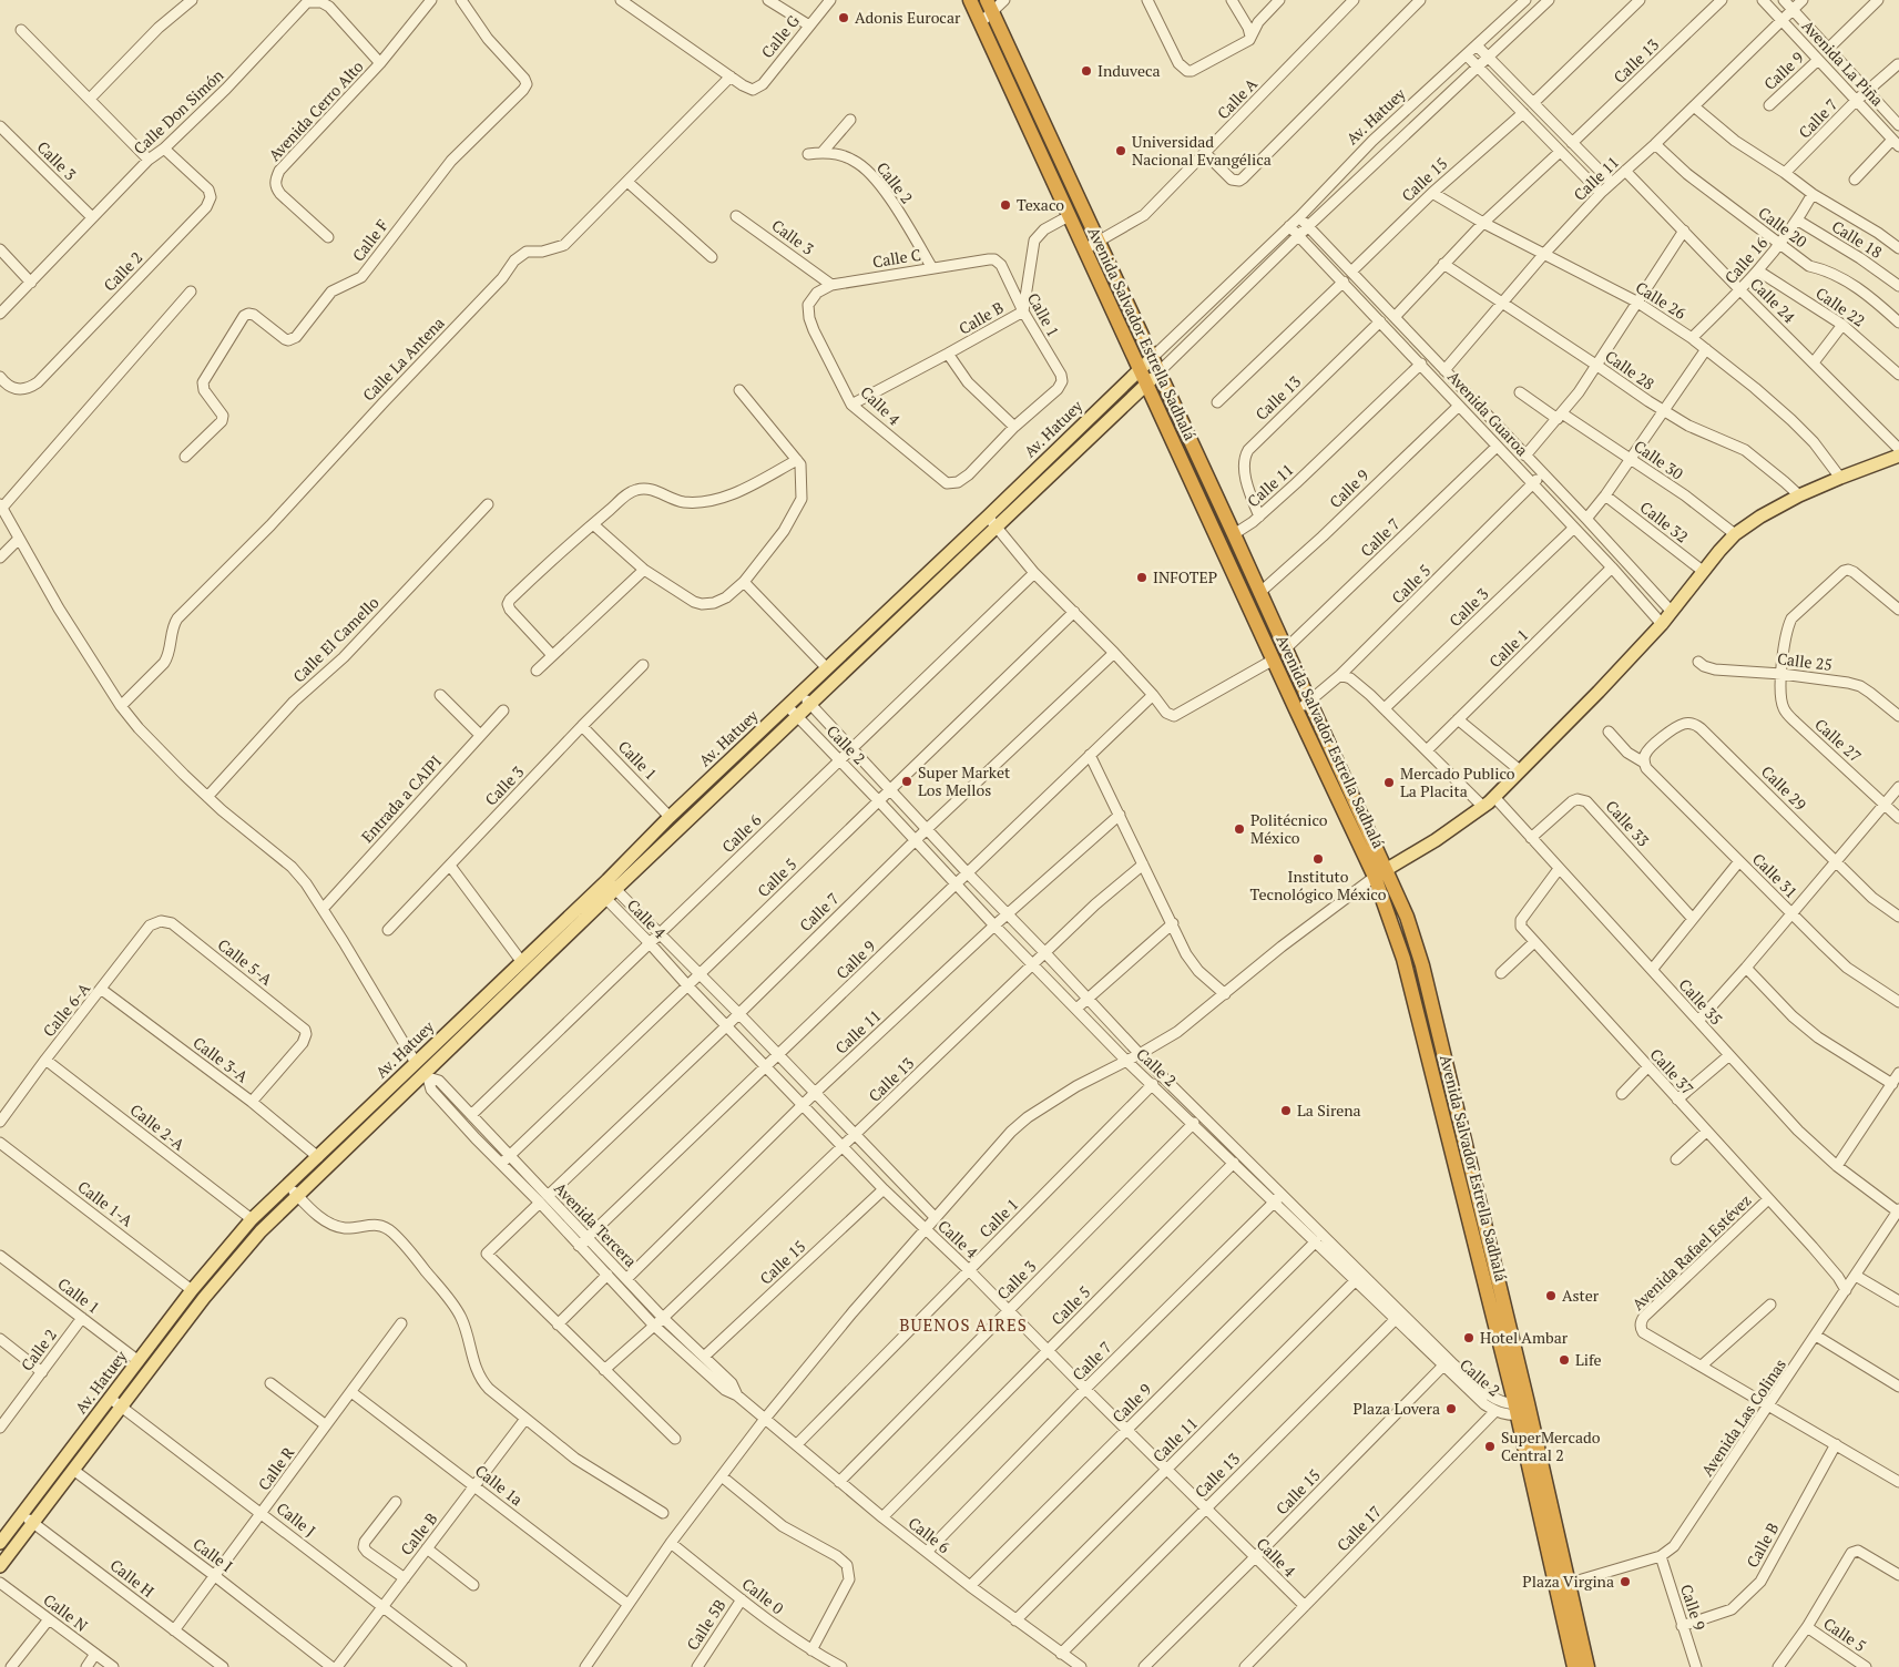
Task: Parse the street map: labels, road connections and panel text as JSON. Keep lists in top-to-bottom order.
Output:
{
  "streets": {
    "highway": ["Avenida Salvador Estrella Sadhalá"],
    "main road": ["Av. Hatuey"],
    "street": [
      "Calle G",
      "Calle 13",
      "Avenida La Piña",
      "Calle 9",
      "Calle A",
      "Avenida Cerro Alto",
      "Calle Don Simón",
      "Calle 7",
      "Calle 3",
      "Calle 11",
      "Calle 15",
      "Calle 2",
      "Calle 20",
      "Calle 18",
      "Calle F",
      "Calle C",
      "Calle 16",
      "Calle 26",
      "Calle 24",
      "Calle 22",
      "Calle 1",
      "Calle B",
      "Calle La Antena",
      "Calle 28",
      "Calle 4",
      "Avenida Guaroa",
      "Calle 30",
      "Calle 32",
      "Calle 5",
      "Calle El Camello",
      "Calle 25",
      "Calle 27",
      "Calle 29",
      "Entrada a CAIPI",
      "Calle 33",
      "Calle 6",
      "Calle 31",
      "Calle 5-A",
      "Calle 35",
      "Calle 6-A",
      "Calle 3-A",
      "Calle 37",
      "Calle 2-A",
      "Calle 1-A",
      "Avenida Tercera",
      "Avenida Rafael Estévez",
      "Avenida Las Colinas",
      "Calle R",
      "Calle 1a",
      "Calle J",
      "Calle 17",
      "Calle I",
      "Calle H",
      "Calle 0",
      "Calle N",
      "Calle 5B"
    ]
  },
  "crossings": [
    ["Calle G", "Calle La Antena"],
    ["Calle 13", "Calle 11"],
    ["Calle 13", "Calle 2"],
    ["Calle 13", "Calle 4"],
    ["Calle 13", "Avenida Guaroa"],
    ["Calle 13", "Calle 6"],
    ["Calle 13", "Avenida Tercera"],
    ["Avenida La Piña", "Calle 9"],
    ["Avenida La Piña", "Calle 7"],
    ["Avenida La Piña", "Calle 11"],
    ["Calle 9", "Calle 2"],
    ["Calle 9", "Calle B"],
    ["Calle 9", "Avenida Salvador Estrella Sadhalá"],
    ["Calle 9", "Calle 4"],
    ["Calle 9", "Avenida Guaroa"],
    ["Calle 9", "Calle 6"],
    ["Calle 9", "Avenida Tercera"],
    ["Calle 9", "Avenida Las Colinas"],
    ["Calle A", "Avenida Salvador Estrella Sadhalá"],
    ["Avenida Cerro Alto", "Calle Don Simón"],
    ["Calle Don Simón", "Calle 3"],
    ["Calle Don Simón", "Calle 2"],
    ["Av. Hatuey", "Calle 2"],
    ["Av. Hatuey", "Calle 1"],
    ["Av. Hatuey", "Avenida Salvador Estrella Sadhalá"],
    ["Av. Hatuey", "Calle 4"],
    ["Av. Hatuey", "Avenida Guaroa"],
    ["Av. Hatuey", "Calle 3-A"],
    ["Av. Hatuey", "Calle 2-A"],
    ["Av. Hatuey", "Calle 1-A"],
    ["Av. Hatuey", "Avenida Tercera"],
    ["Av. Hatuey", "Calle J"],
    ["Av. Hatuey", "Calle I"],
    ["Av. Hatuey", "Calle H"],
    ["Calle 7", "Calle 2"],
    ["Calle 7", "Avenida Salvador Estrella Sadhalá"],
    ["Calle 7", "Calle 4"],
    ["Calle 7", "Avenida Guaroa"],
    ["Calle 7", "Calle 6"],
    ["Calle 7", "Avenida Tercera"],
    ["Calle 3", "Calle 2"],
    ["Calle 3", "Calle C"],
    ["Calle 3", "Calle 1"],
    ["Calle 3", "Calle 4"],
    ["Calle 3", "Avenida Guaroa"],
    ["Calle 3", "Calle 6"],
    ["Calle 11", "Calle 2"],
    ["Calle 11", "Calle 20"],
    ["Calle 11", "Calle 26"],
    ["Calle 11", "Calle 24"],
    ["Calle 11", "Avenida Salvador Estrella Sadhalá"],
    ["Calle 11", "Calle 28"],
    ["Calle 11", "Calle 4"],
    ["Calle 11", "Avenida Guaroa"],
    ["Calle 11", "Calle 6"],
    ["Calle 11", "Avenida Tercera"],
    ["Calle 15", "Calle 2"],
    ["Calle 15", "Calle 26"],
    ["Calle 15", "Calle 4"],
    ["Calle 15", "Avenida Guaroa"],
    ["Calle 15", "Avenida Tercera"],
    ["Calle 2", "Calle C"],
    ["Calle 2", "Calle 1"],
    ["Calle 2", "Avenida Salvador Estrella Sadhalá"],
    ["Calle 2", "Calle 5"],
    ["Calle 2", "Calle 6"],
    ["Calle 2", "Calle 17"],
    ["Calle 20", "Calle 16"],
    ["Calle 18", "Calle 16"],
    ["Calle C", "Calle 1"],
    ["Calle C", "Calle 4"],
    ["Calle 16", "Calle 26"],
    ["Calle 16", "Calle 24"],
    ["Calle 16", "Calle 22"],
    ["Calle 1", "Calle B"],
    ["Calle 1", "Calle 4"],
    ["Calle 1", "Avenida Guaroa"],
    ["Calle 1", "Calle 6"],
    ["Calle B", "Avenida Salvador Estrella Sadhalá"],
    ["Calle B", "Calle 4"],
    ["Calle B", "Avenida Rafael Estévez"],
    ["Calle B", "Calle 1a"],
    ["Calle B", "Calle J"],
    ["Avenida Salvador Estrella Sadhalá", "Calle 5"],
    ["Avenida Salvador Estrella Sadhalá", "Avenida Las Colinas"],
    ["Calle 4", "Calle 5"],
    ["Calle 4", "Calle 6"],
    ["Calle 4", "Calle 17"],
    ["Avenida Guaroa", "Calle 5"],
    ["Calle 5", "Calle 6"],
    ["Calle 5", "Avenida Tercera"],
    ["Calle 25", "Calle 27"],
    ["Calle 29", "Calle 31"],
    ["Calle 33", "Calle 35"],
    ["Calle 6", "Avenida Tercera"],
    ["Calle 5-A", "Calle 6-A"],
    ["Calle 5-A", "Calle 3-A"],
    ["Calle 35", "Calle 37"],
    ["Calle 35", "Avenida Las Colinas"],
    ["Calle 6-A", "Calle 3-A"],
    ["Calle 6-A", "Calle 2-A"],
    ["Calle 37", "Avenida Rafael Estévez"],
    ["Calle 37", "Avenida Las Colinas"],
    ["Avenida Rafael Estévez", "Avenida Las Colinas"],
    ["Calle R", "Calle 1a"],
    ["Calle R", "Calle J"],
    ["Calle R", "Calle I"],
    ["Calle R", "Calle H"],
    ["Calle 0", "Calle 5B"]
  ],
  "districts": ["BUENOS AIRES"],
  "places": [
    "Adonis Eurocar",
    "Induveca",
    "Universidad Nacional Evangélica",
    "Texaco",
    "INFOTEP",
    "Super Market Los Mellos",
    "Mercado Publico La Placita",
    "Politécnico México",
    "Instituto Tecnológico México",
    "La Sirena",
    "Aster",
    "Hotel Ambar",
    "Life",
    "Plaza Lovera",
    "SuperMercado Central 2",
    "Plaza Virgina"
  ]
}
